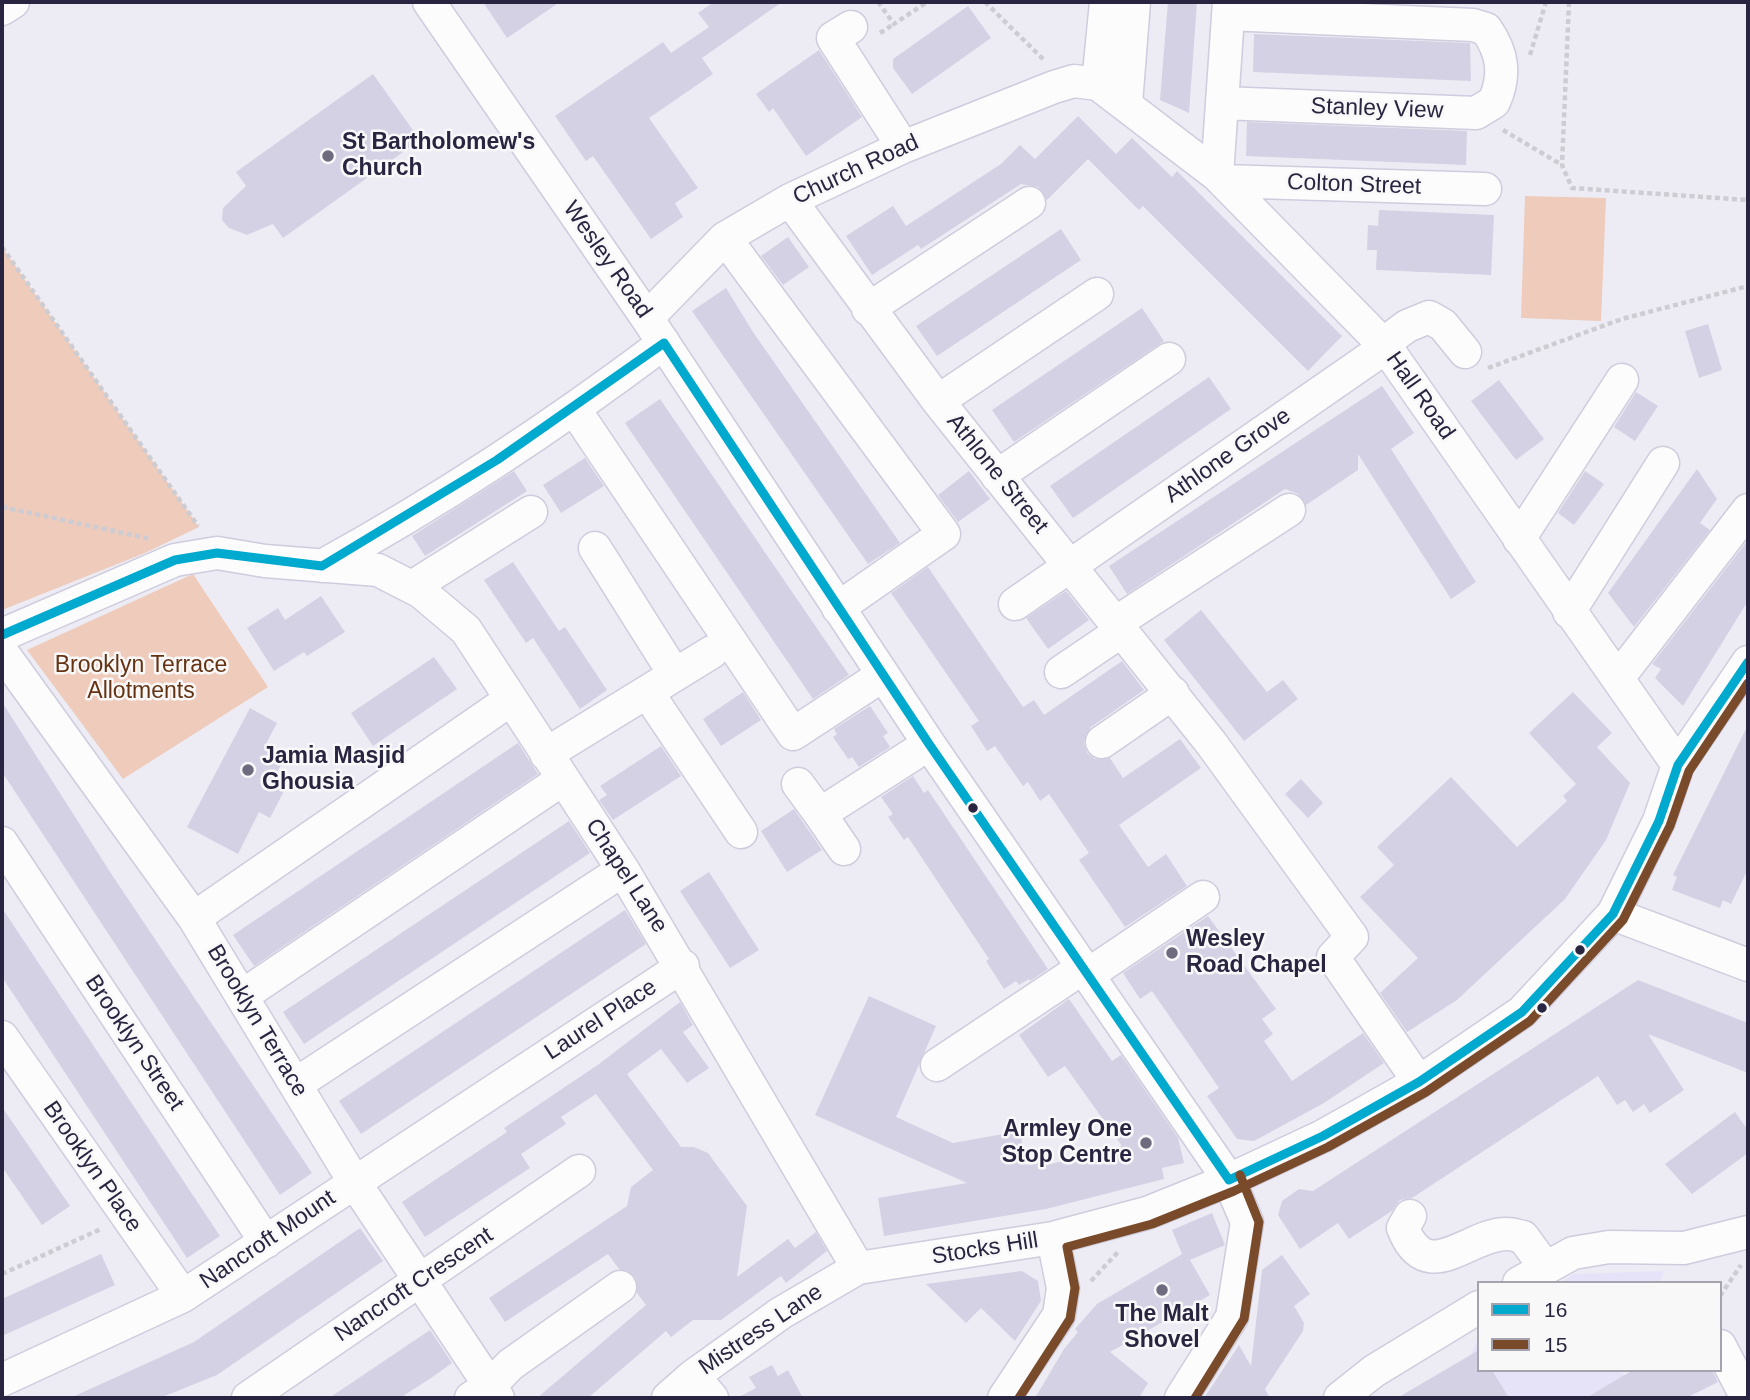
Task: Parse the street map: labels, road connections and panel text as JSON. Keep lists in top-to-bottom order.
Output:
{
  "streets": {
    "street": [
      "Stanley View",
      "Church Road",
      "Colton Street",
      "Wesley Road",
      "Hall Road",
      "Athlone Grove",
      "Athlone Street",
      "Chapel Lane",
      "Laurel Place",
      "Brooklyn Terrace",
      "Brooklyn Street",
      "Brooklyn Place",
      "Nancroft Mount",
      "Stocks Hill",
      "Nancroft Crescent",
      "Mistress Lane"
    ]
  },
  "crossings": [
    ["Church Road", "Wesley Road"],
    ["Church Road", "Hall Road"],
    ["Church Road", "Athlone Street"],
    ["Church Road", "Chapel Lane"],
    ["Colton Street", "Hall Road"],
    ["Wesley Road", "Stocks Hill"],
    ["Hall Road", "Athlone Grove"],
    ["Hall Road", "Stocks Hill"],
    ["Athlone Grove", "Athlone Street"],
    ["Athlone Street", "Stocks Hill"],
    ["Chapel Lane", "Laurel Place"],
    ["Chapel Lane", "Stocks Hill"],
    ["Chapel Lane", "Mistress Lane"],
    ["Laurel Place", "Nancroft Mount"],
    ["Brooklyn Terrace", "Nancroft Mount"],
    ["Brooklyn Terrace", "Nancroft Crescent"],
    ["Brooklyn Street", "Nancroft Mount"],
    ["Brooklyn Place", "Nancroft Mount"],
    ["Stocks Hill", "Mistress Lane"]
  ],
  "parks": ["Brooklyn Terrace Allotments"],
  "places": [
    "St Bartholomew's Church",
    "Jamia Masjid Ghousia",
    "Wesley Road Chapel",
    "Armley One Stop Centre",
    "The Malt Shovel"
  ],
  "lines": ["transit line 16", "transit line 15"],
  "legend": ["16", "15"]
}
